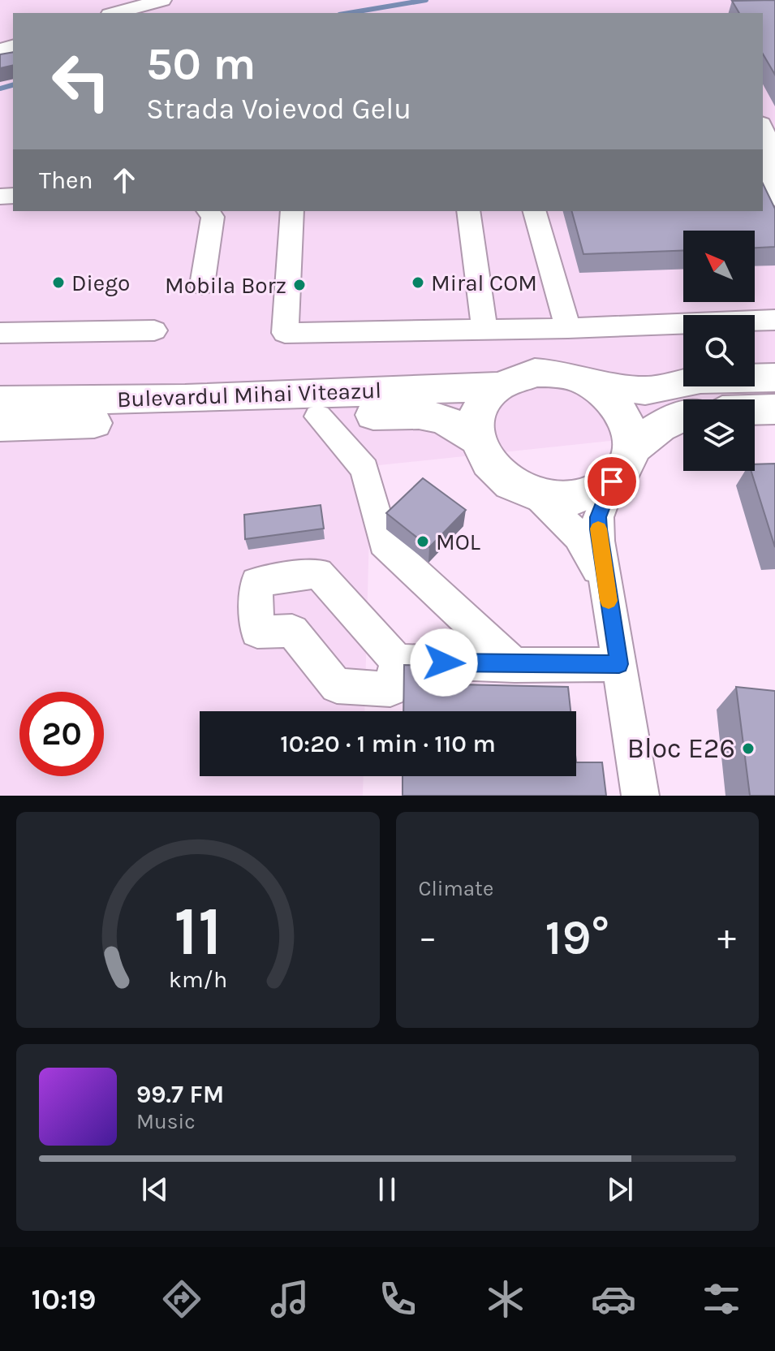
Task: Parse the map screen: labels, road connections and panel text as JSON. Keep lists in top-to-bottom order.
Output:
{
  "streets": {
    "main road": ["Bulevardul Mihai Viteazul"]
  },
  "places": [
    "Diego",
    "Miral COM",
    "Mobila Borz",
    "MOL",
    "Bloc E26"
  ],
  "north": "top left",
  "page": {
    "turn": ["50 m", "Strada Voievod Gelu"],
    "then": "Then",
    "limit": "20",
    "trip": "10:20 · 1 min · 110 m",
    "tile": "Climate",
    "heat": ["−", "19°", "+"],
    "song": ["99.7 FM", "Music"],
    "tabs": "10:19",
    "gauge": ["11", "km/h"]
  }
}
